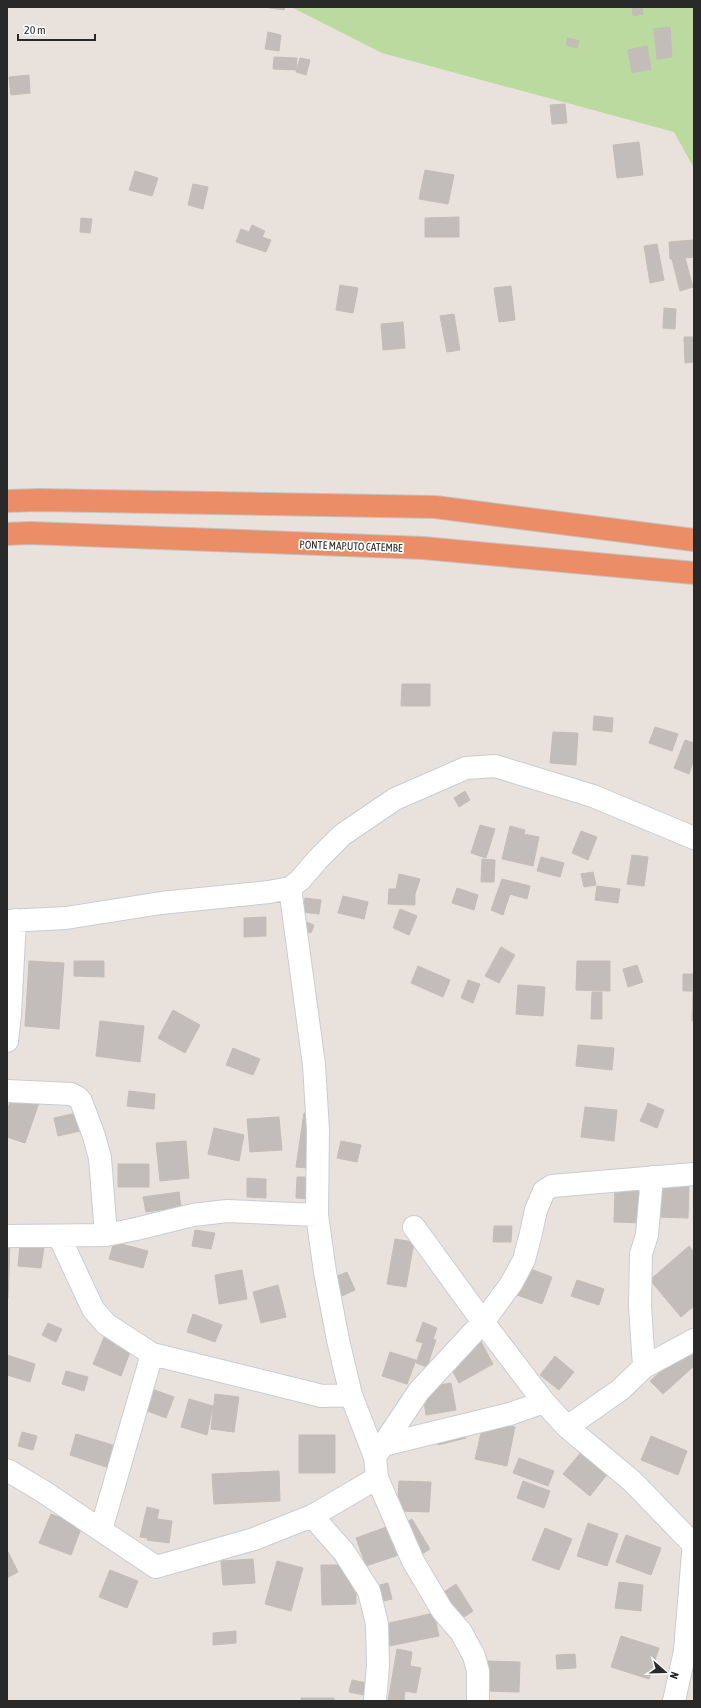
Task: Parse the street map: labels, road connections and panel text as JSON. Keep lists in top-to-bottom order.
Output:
{
  "streets": {
    "highway": ["PONTE MAPUTO CATEMBE"]
  },
  "scale_bar": "20 m",
  "north": "right"
}
